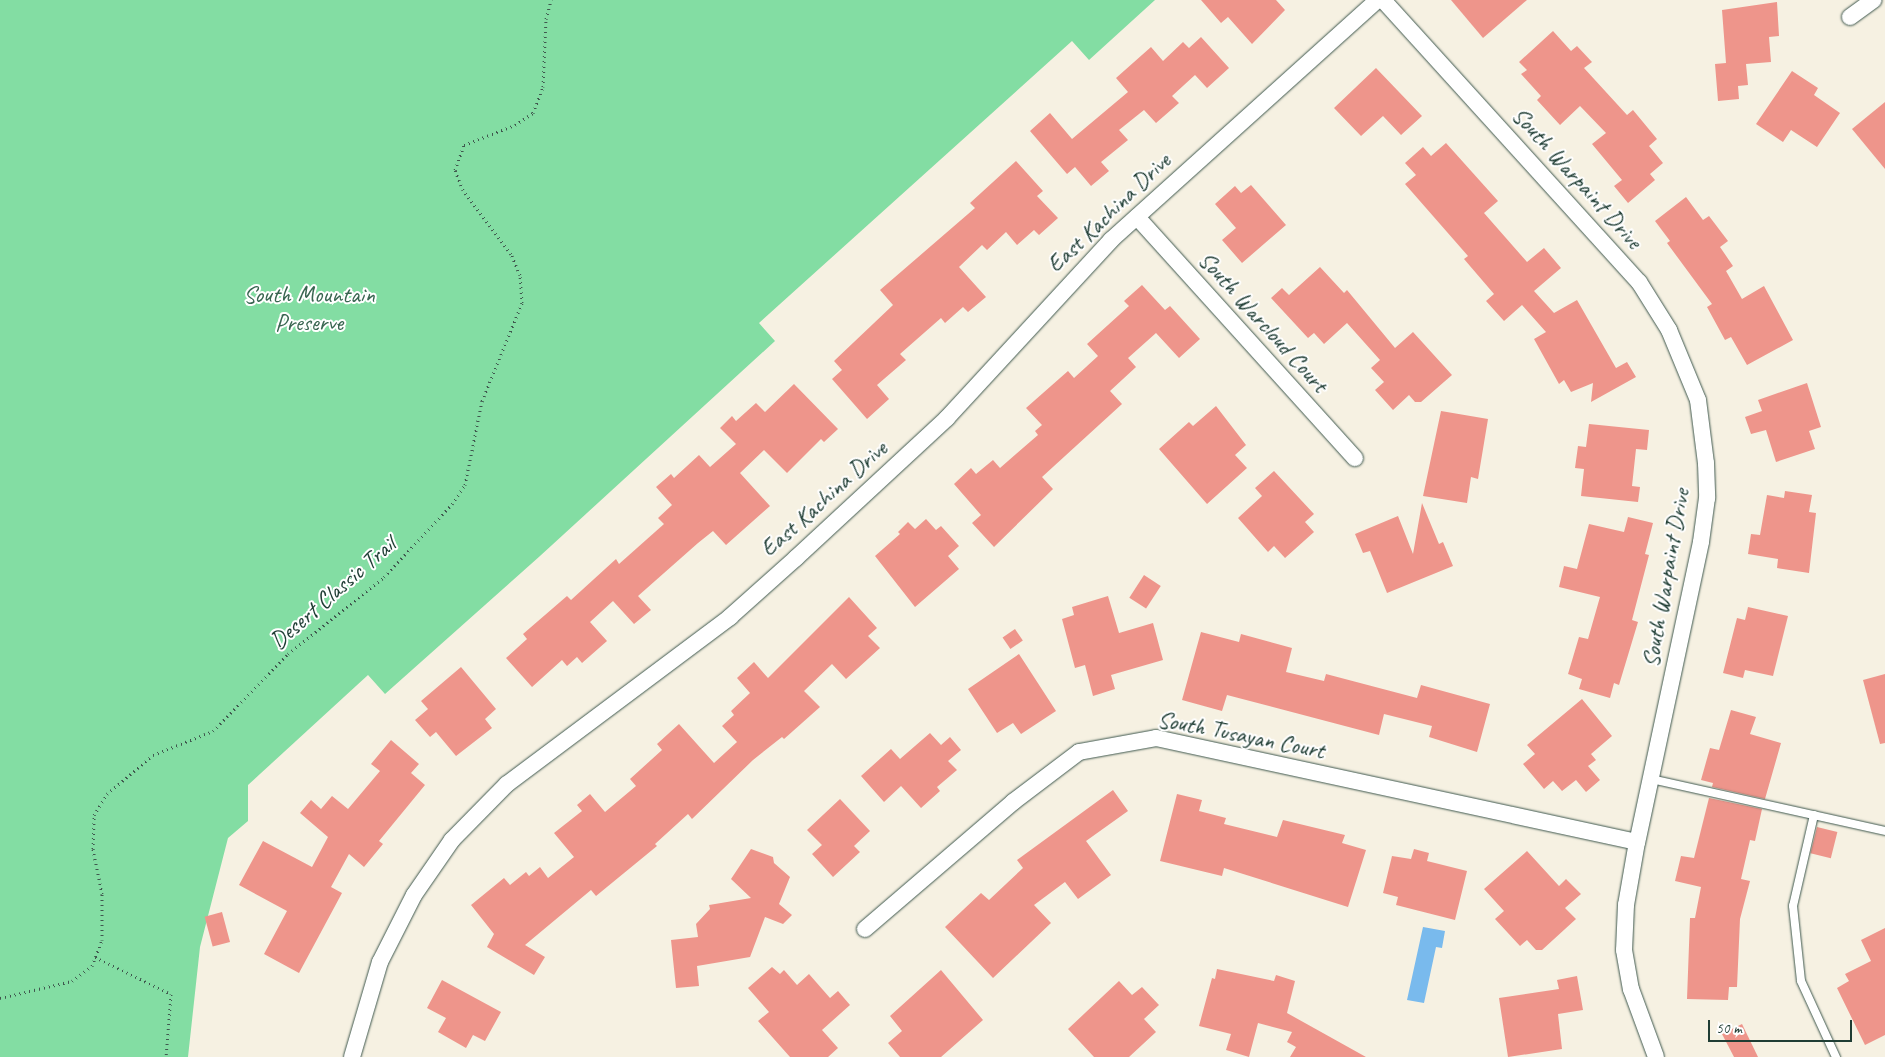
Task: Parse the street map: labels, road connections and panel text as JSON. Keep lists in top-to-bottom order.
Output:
{
  "streets": {
    "street": [
      "South Warpaint Drive",
      "East Kachina Drive",
      "South Warcloud Court",
      "South Tusayan Court"
    ],
    "path": ["Desert Classic Trail"]
  },
  "crossings": [
    ["South Warpaint Drive", "South Tusayan Court"],
    ["East Kachina Drive", "South Warcloud Court"]
  ],
  "parks": ["South Mountain Preserve"],
  "scale_bar": "50 m"
}
